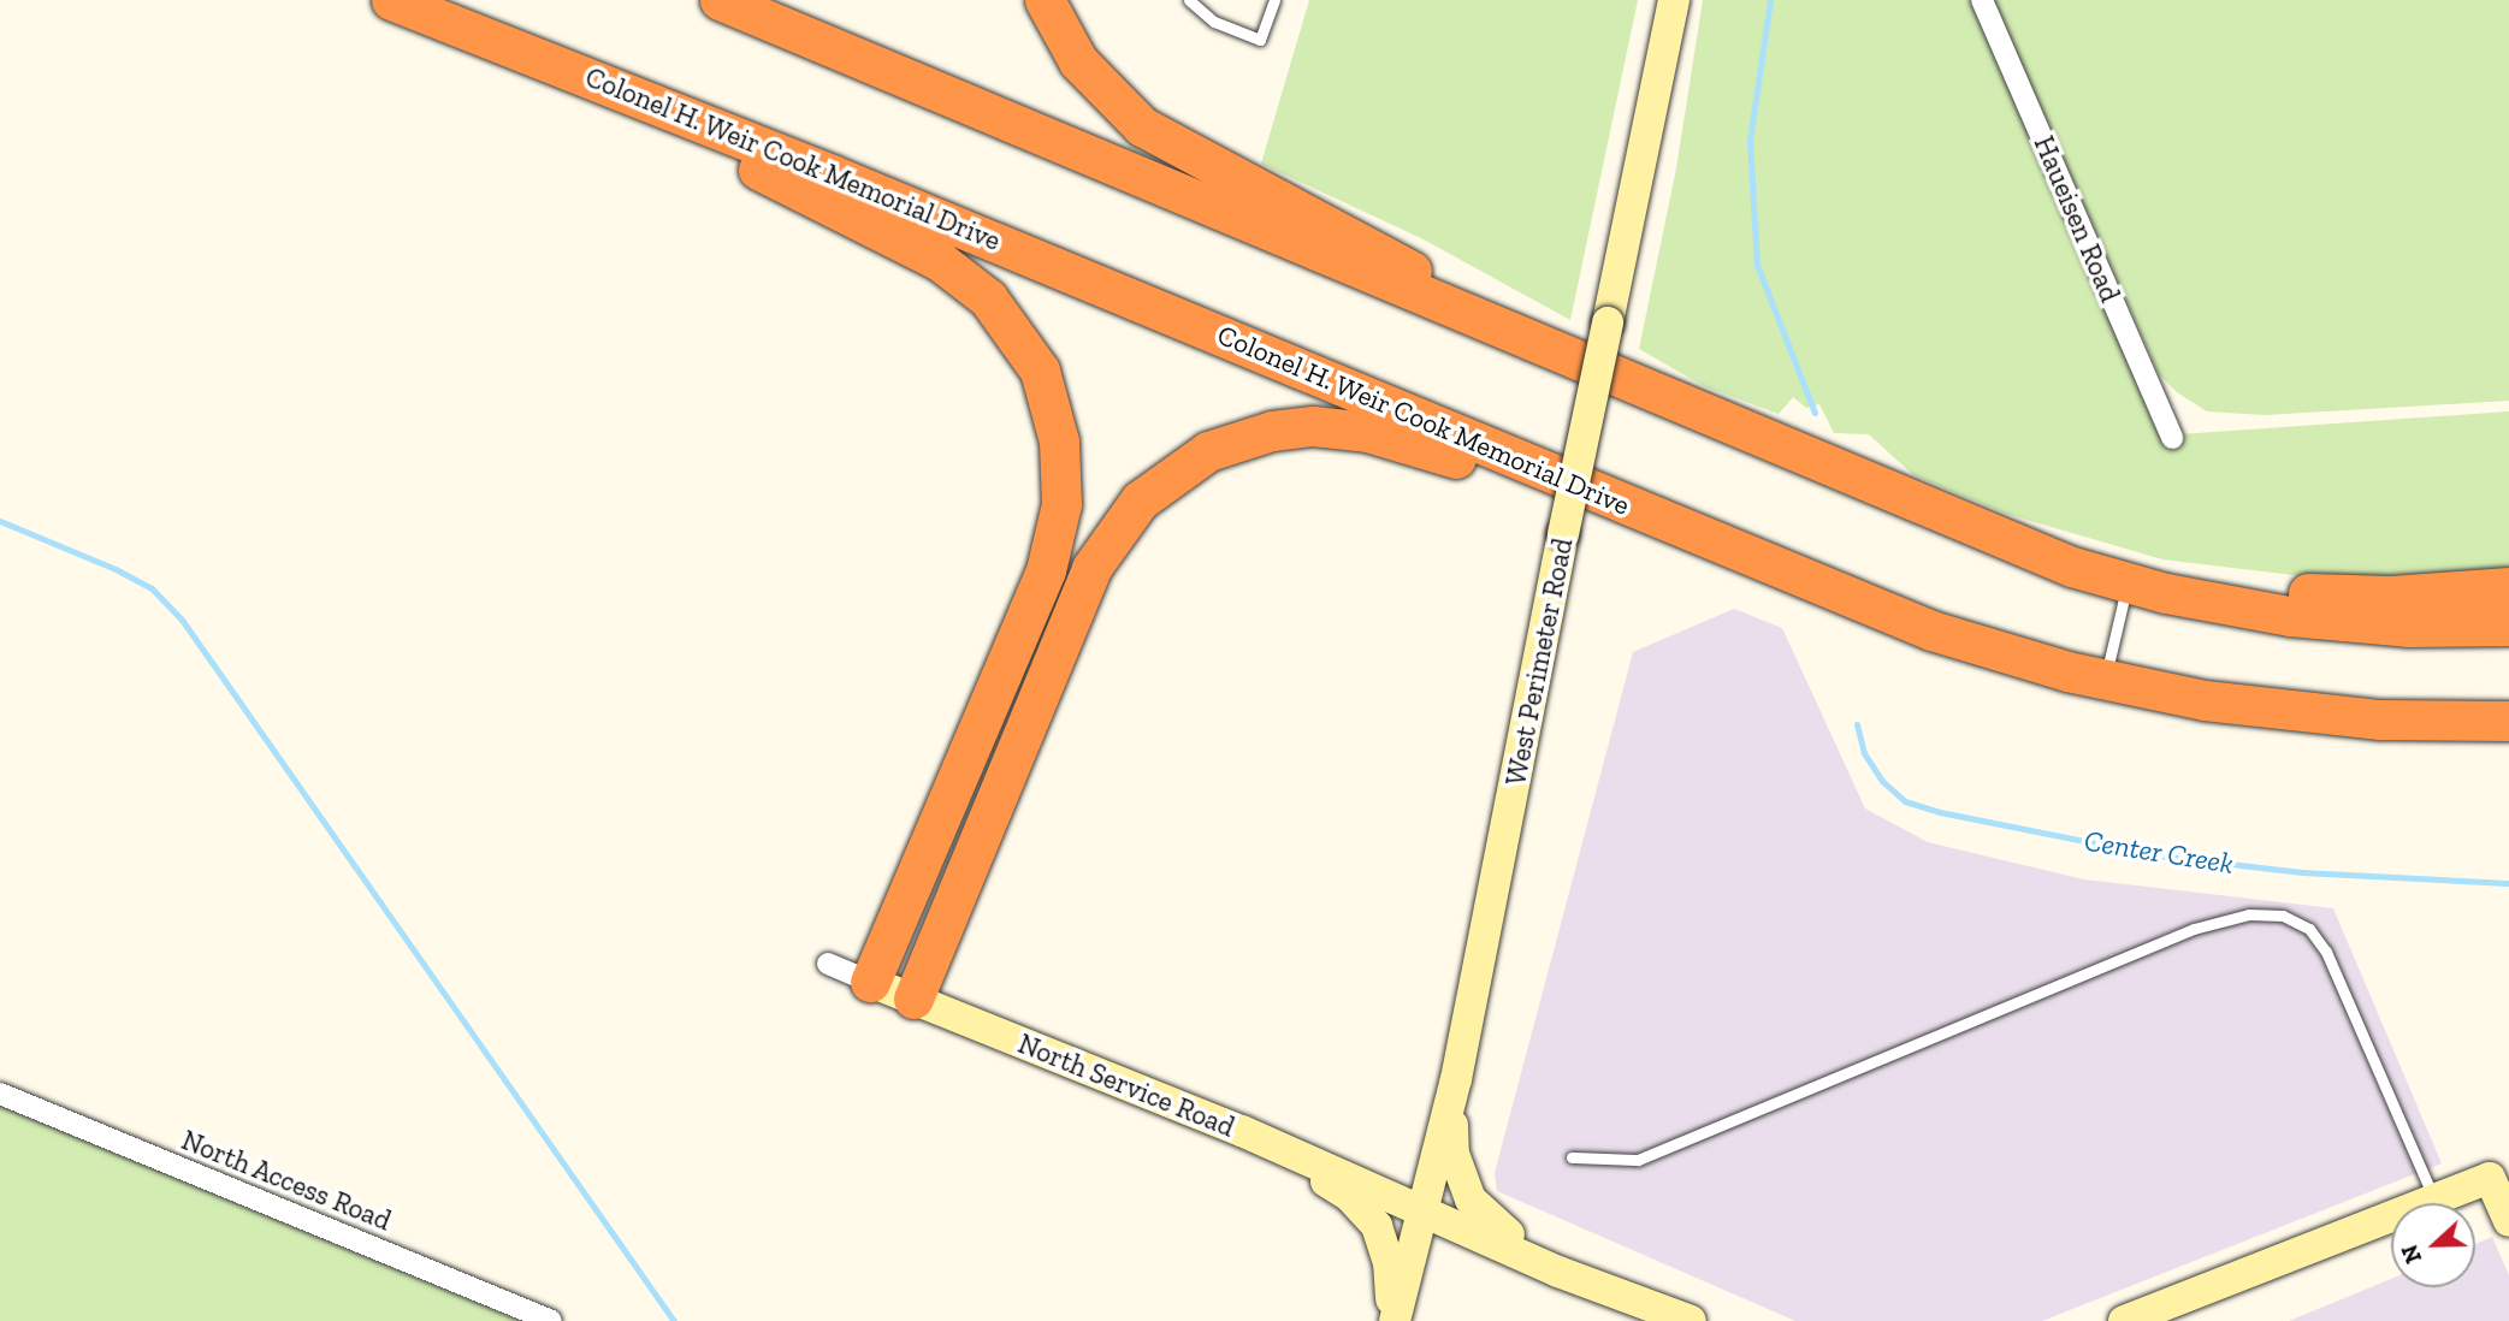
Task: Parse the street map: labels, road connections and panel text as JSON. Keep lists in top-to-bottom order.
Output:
{
  "streets": {
    "highway": ["Colonel H. Weir Cook Memorial Drive"],
    "street": [
      "Haueisen Road",
      "West Perimeter Road",
      "North Service Road",
      "North Access Road"
    ]
  },
  "crossings": [
    ["West Perimeter Road", "North Service Road"]
  ],
  "water": ["Center Creek"],
  "north": "left"
}
